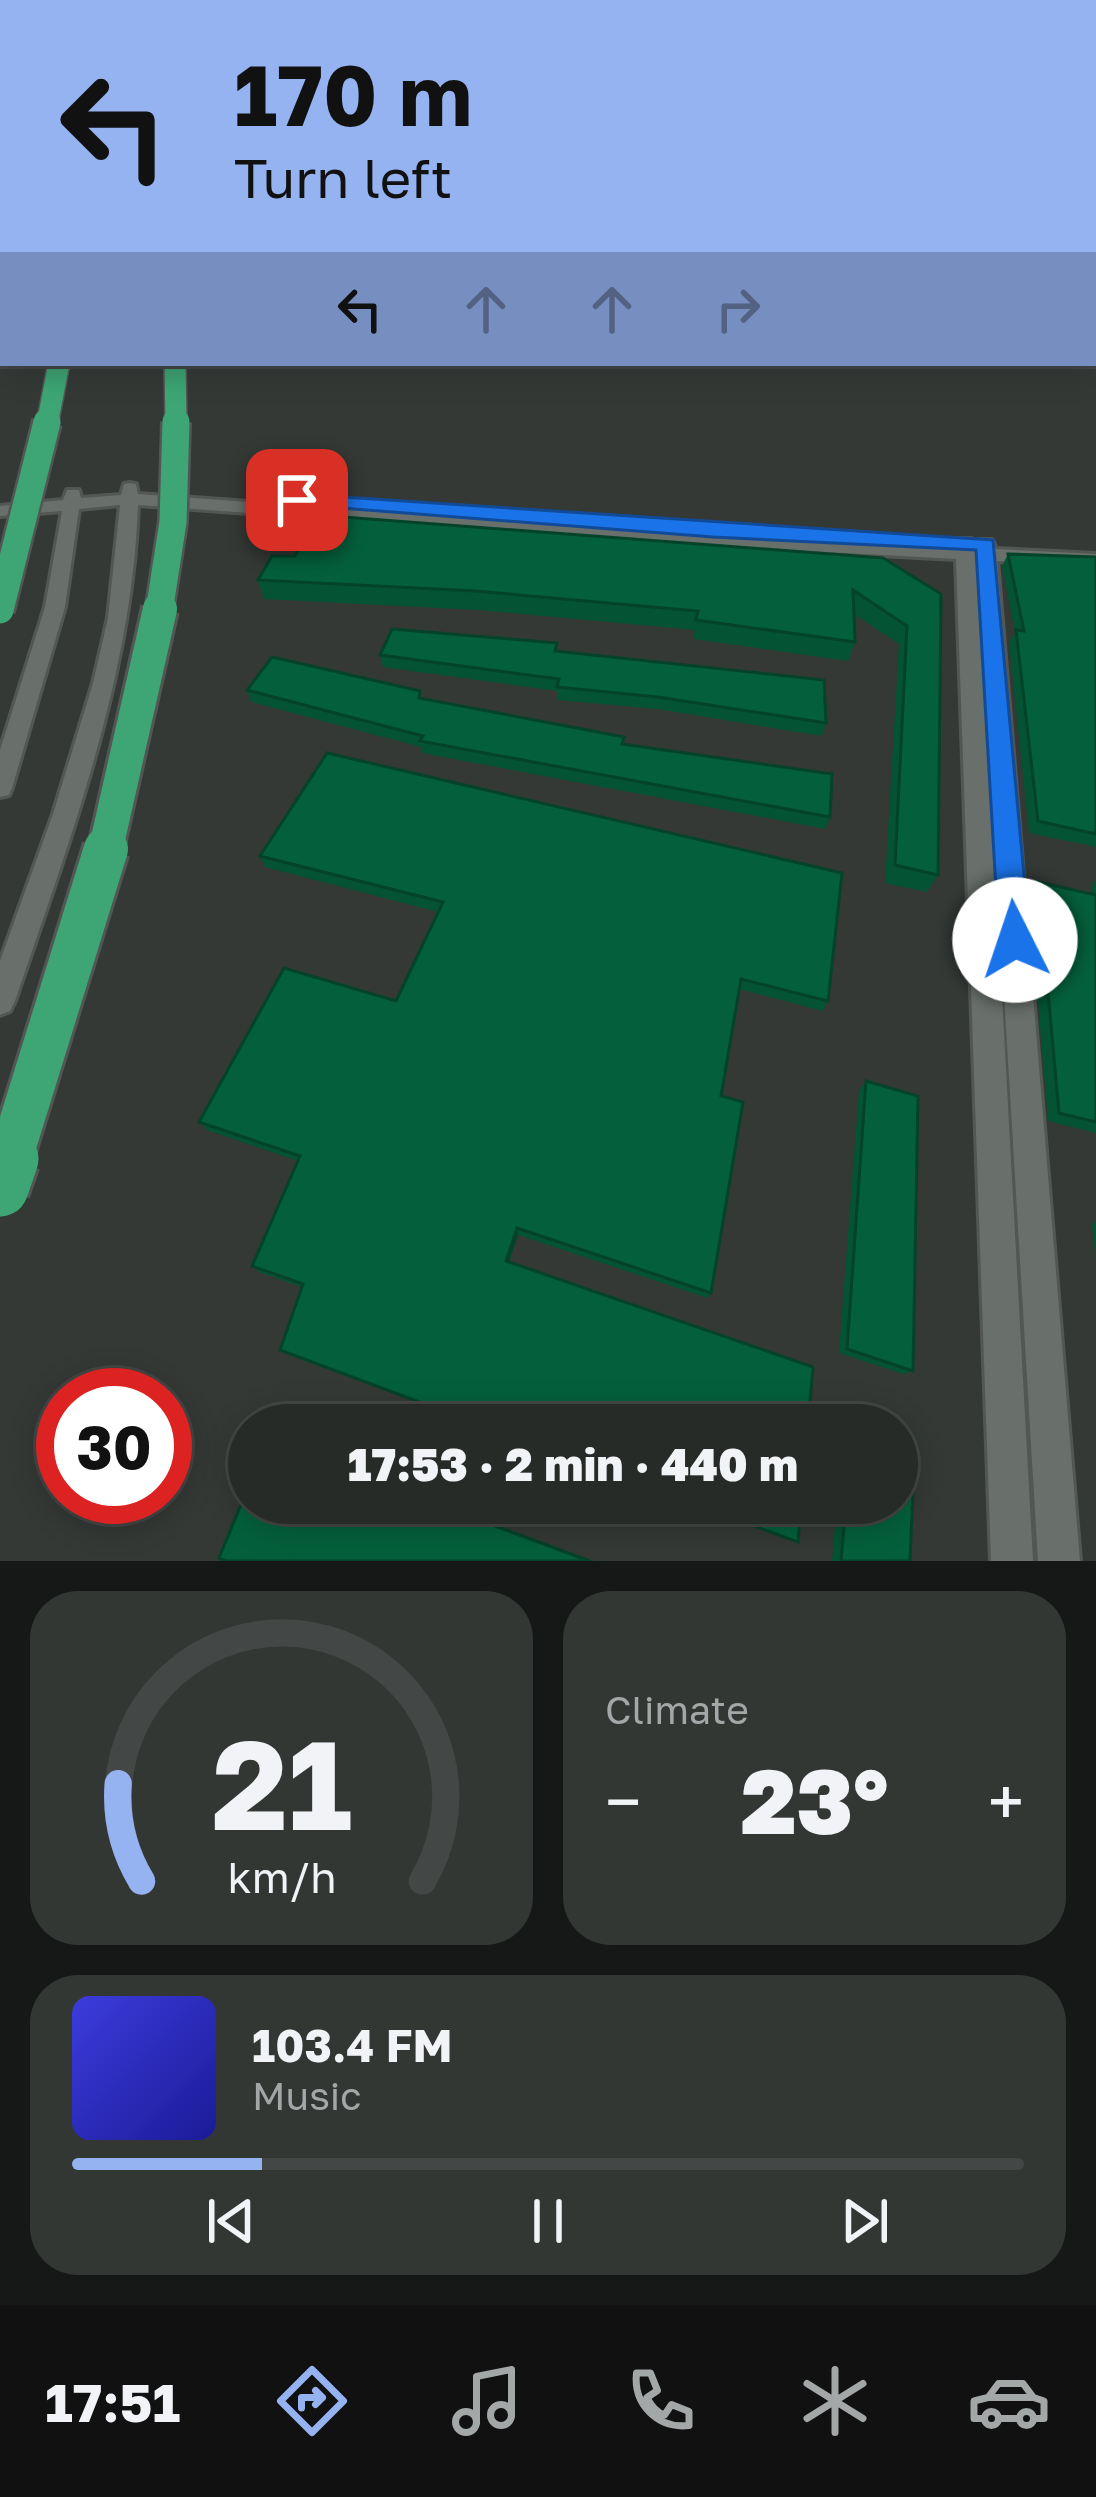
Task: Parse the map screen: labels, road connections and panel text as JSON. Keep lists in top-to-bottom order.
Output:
{
  "page": {
    "turn": ["170 m", "Turn left"],
    "limit": "30",
    "trip": "17:53 · 2 min · 440 m",
    "tile": "Climate",
    "heat": ["−", "23°", "+"],
    "song": ["103.4 FM", "Music"],
    "tabs": "17:51",
    "gauge": ["21", "km/h"]
  }
}
